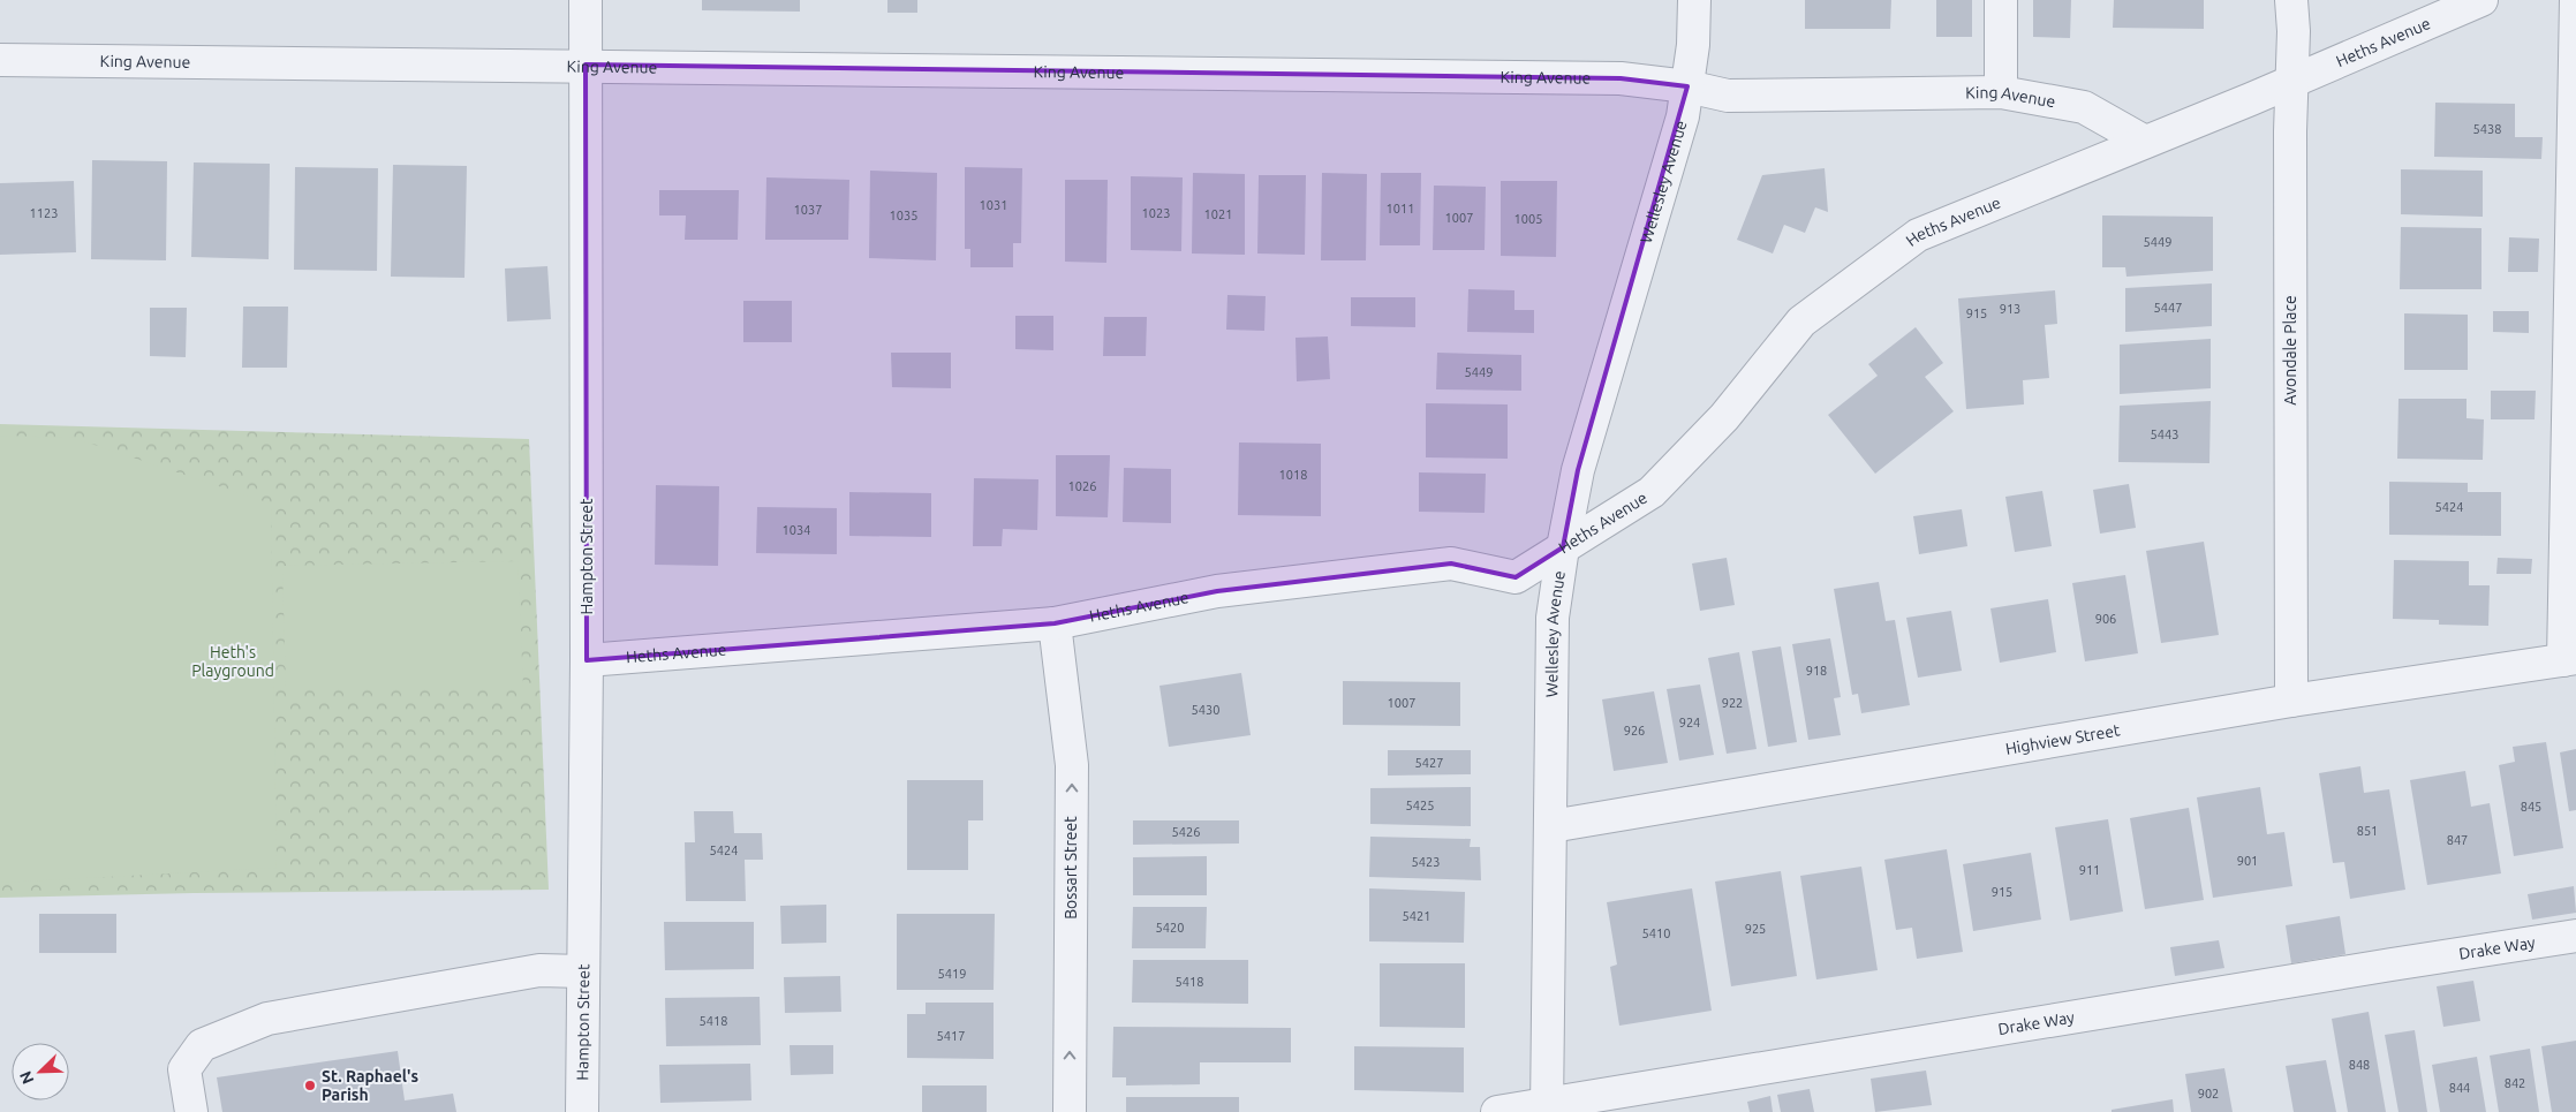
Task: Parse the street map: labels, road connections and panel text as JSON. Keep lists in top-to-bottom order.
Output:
{
  "streets": {
    "street": [
      "Heths Avenue",
      "King Avenue",
      "Wellesley Avenue",
      "Avondale Place",
      "Hampton Street",
      "Highview Street",
      "Bossart Street",
      "Drake Way"
    ]
  },
  "crossings": [
    ["Heths Avenue", "King Avenue"],
    ["Heths Avenue", "Wellesley Avenue"],
    ["Heths Avenue", "Avondale Place"],
    ["Heths Avenue", "Hampton Street"],
    ["Heths Avenue", "Bossart Street"],
    ["King Avenue", "Wellesley Avenue"],
    ["King Avenue", "Hampton Street"],
    ["Wellesley Avenue", "Highview Street"],
    ["Wellesley Avenue", "Drake Way"],
    ["Avondale Place", "Highview Street"]
  ],
  "one_way": ["Bossart Street"],
  "parks": ["Heth's Playground"],
  "places": ["St. Raphael's Parish"],
  "house_numbers": [
    "5438",
    "1031",
    "1011",
    "1037",
    "1123",
    "1023",
    "1021",
    "1035",
    "1007",
    "1005",
    "5449",
    "5447",
    "913",
    "915",
    "5449",
    "5443",
    "1018",
    "1026",
    "5424",
    "1034",
    "906",
    "918",
    "1007",
    "922",
    "5430",
    "924",
    "926",
    "5427",
    "5425",
    "845",
    "851",
    "5426",
    "847",
    "5424",
    "901",
    "5423",
    "911",
    "915",
    "5421",
    "5420",
    "925",
    "5410",
    "5419",
    "5418",
    "5418",
    "5417",
    "848",
    "842",
    "844",
    "902"
  ],
  "north": "bottom left"
}
